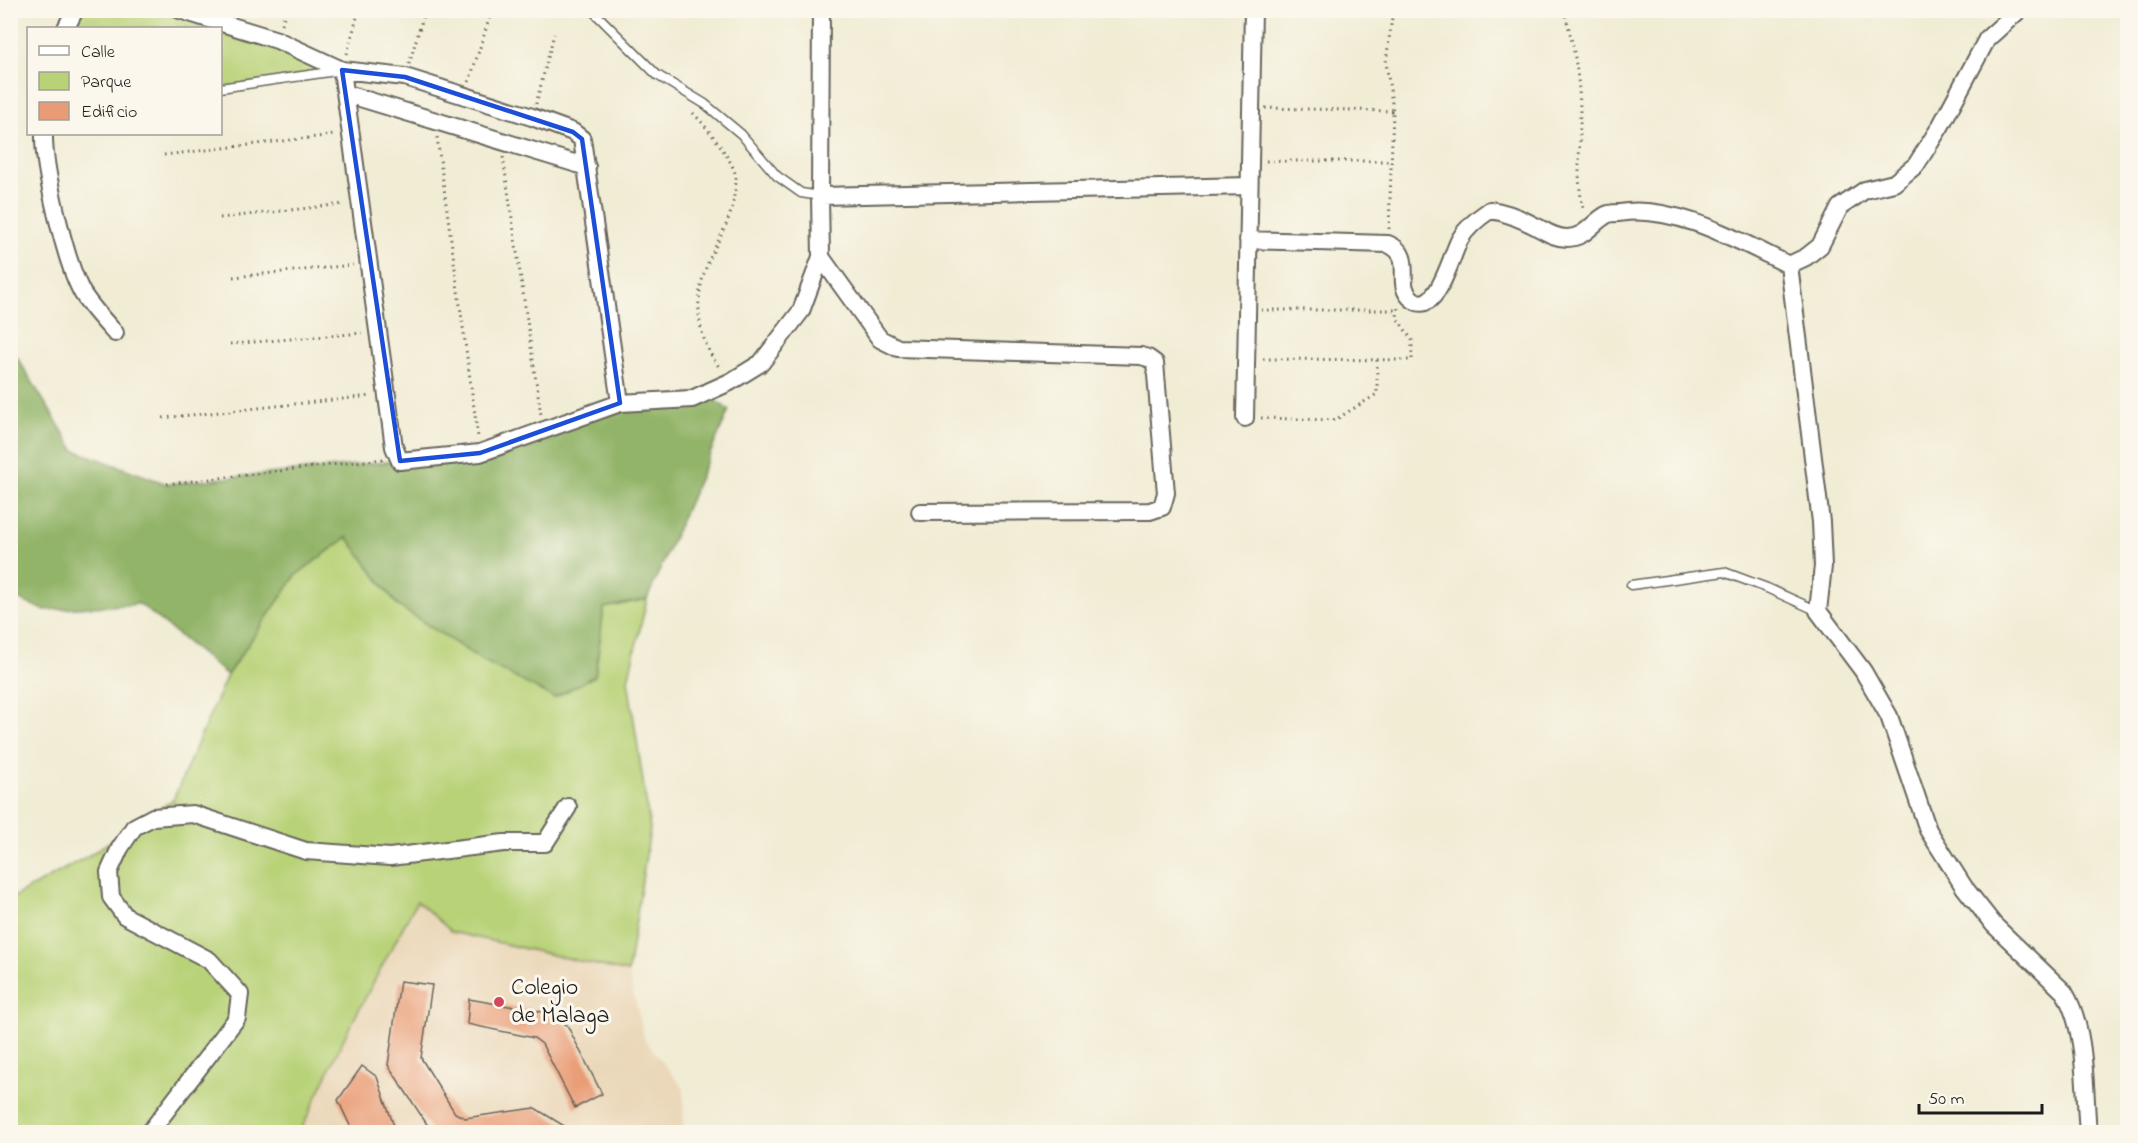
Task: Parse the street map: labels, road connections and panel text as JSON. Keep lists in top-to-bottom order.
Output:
{
  "places": ["Colegio de Malaga"],
  "legend": ["Calle", "Parque", "Edificio"],
  "scale_bar": "50 m"
}
